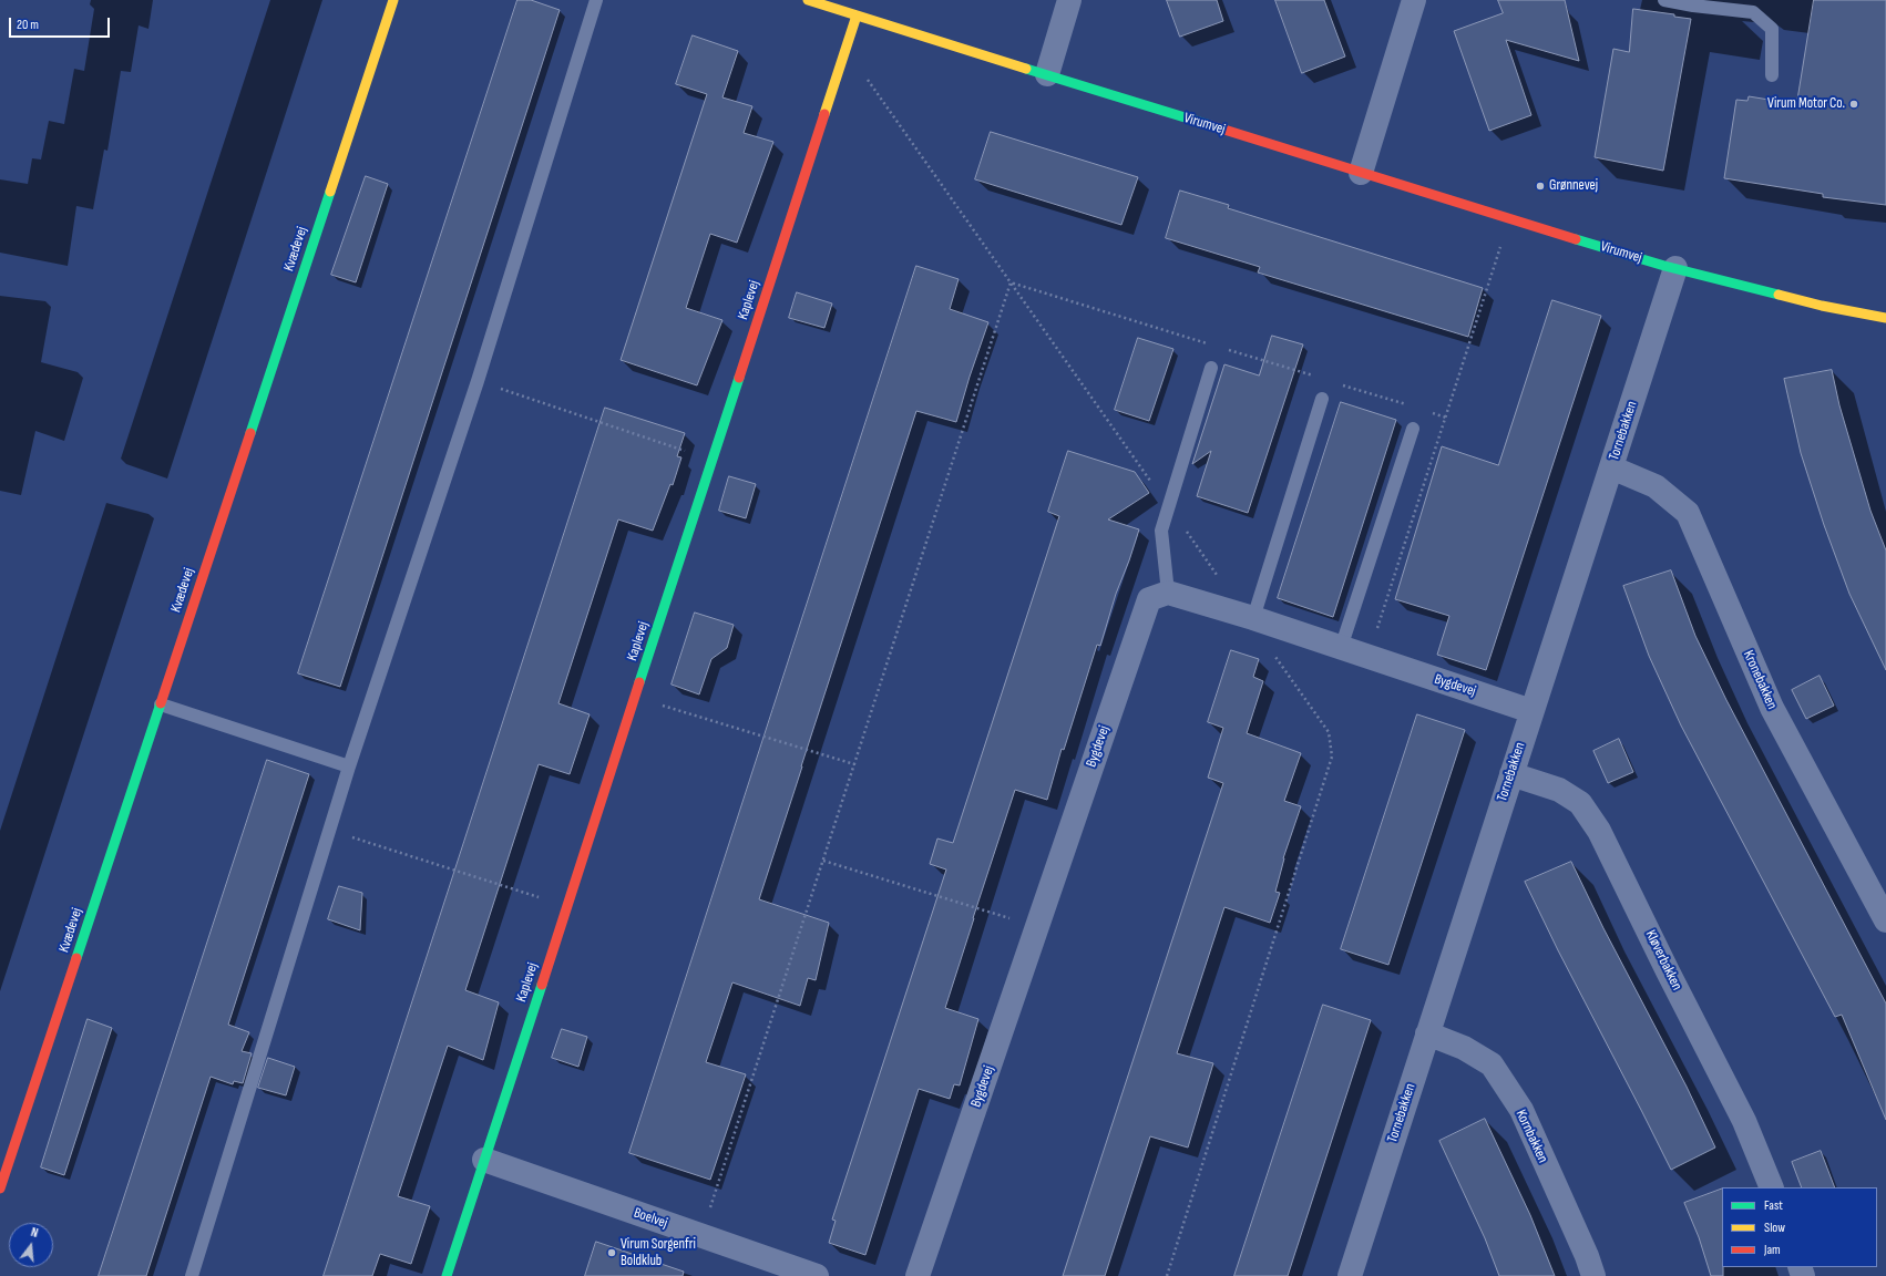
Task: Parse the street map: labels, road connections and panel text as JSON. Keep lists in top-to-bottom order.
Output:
{
  "streets": {
    "street": [
      "Virumvej",
      "Kvædevej",
      "Kaplevej",
      "Tornebakken",
      "Kronebakken",
      "Bygdevej",
      "Kløverbakken",
      "Kornbakken",
      "Boelvej"
    ]
  },
  "crossings": [
    ["Virumvej", "Kaplevej"],
    ["Virumvej", "Tornebakken"],
    ["Kaplevej", "Boelvej"],
    ["Tornebakken", "Kronebakken"],
    ["Tornebakken", "Bygdevej"],
    ["Tornebakken", "Kløverbakken"],
    ["Tornebakken", "Kornbakken"]
  ],
  "places": ["Virum Motor Co.", "Grønnevej", "Virum Sorgenfri Boldklub"],
  "legend": ["Fast", "Slow", "Jam"],
  "scale_bar": "20 m",
  "north": "top"
}
